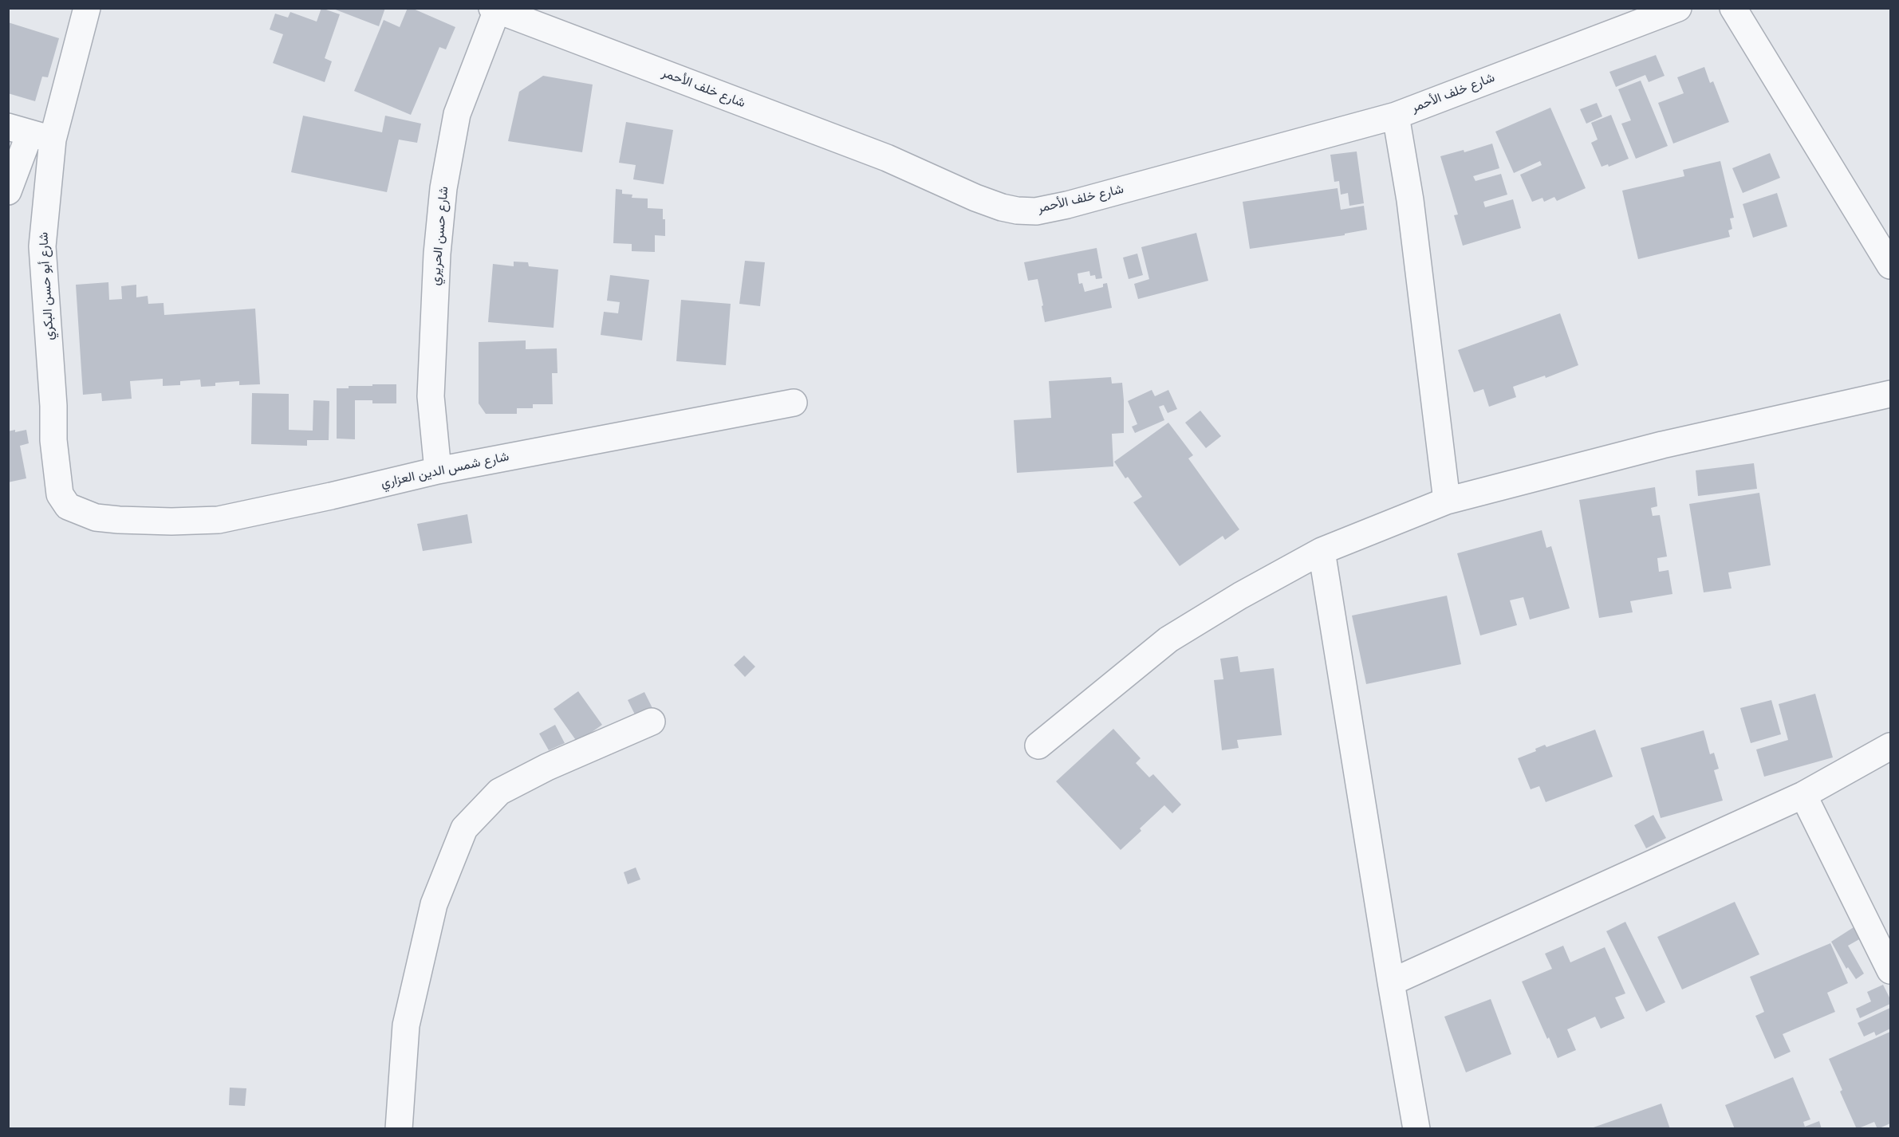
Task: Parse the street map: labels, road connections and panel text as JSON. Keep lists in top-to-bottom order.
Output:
{
  "streets": {
    "street": [
      "شارع خلف الأحمر",
      "شارع حسن الحريري",
      "شارع أبو حسن البكري",
      "شارع شمس الدين العزاري"
    ]
  },
  "crossings": [
    ["شارع خلف الأحمر", "شارع حسن الحريري"],
    ["شارع حسن الحريري", "شارع شمس الدين العزاري"],
    ["شارع أبو حسن البكري", "شارع شمس الدين العزاري"]
  ]
}
